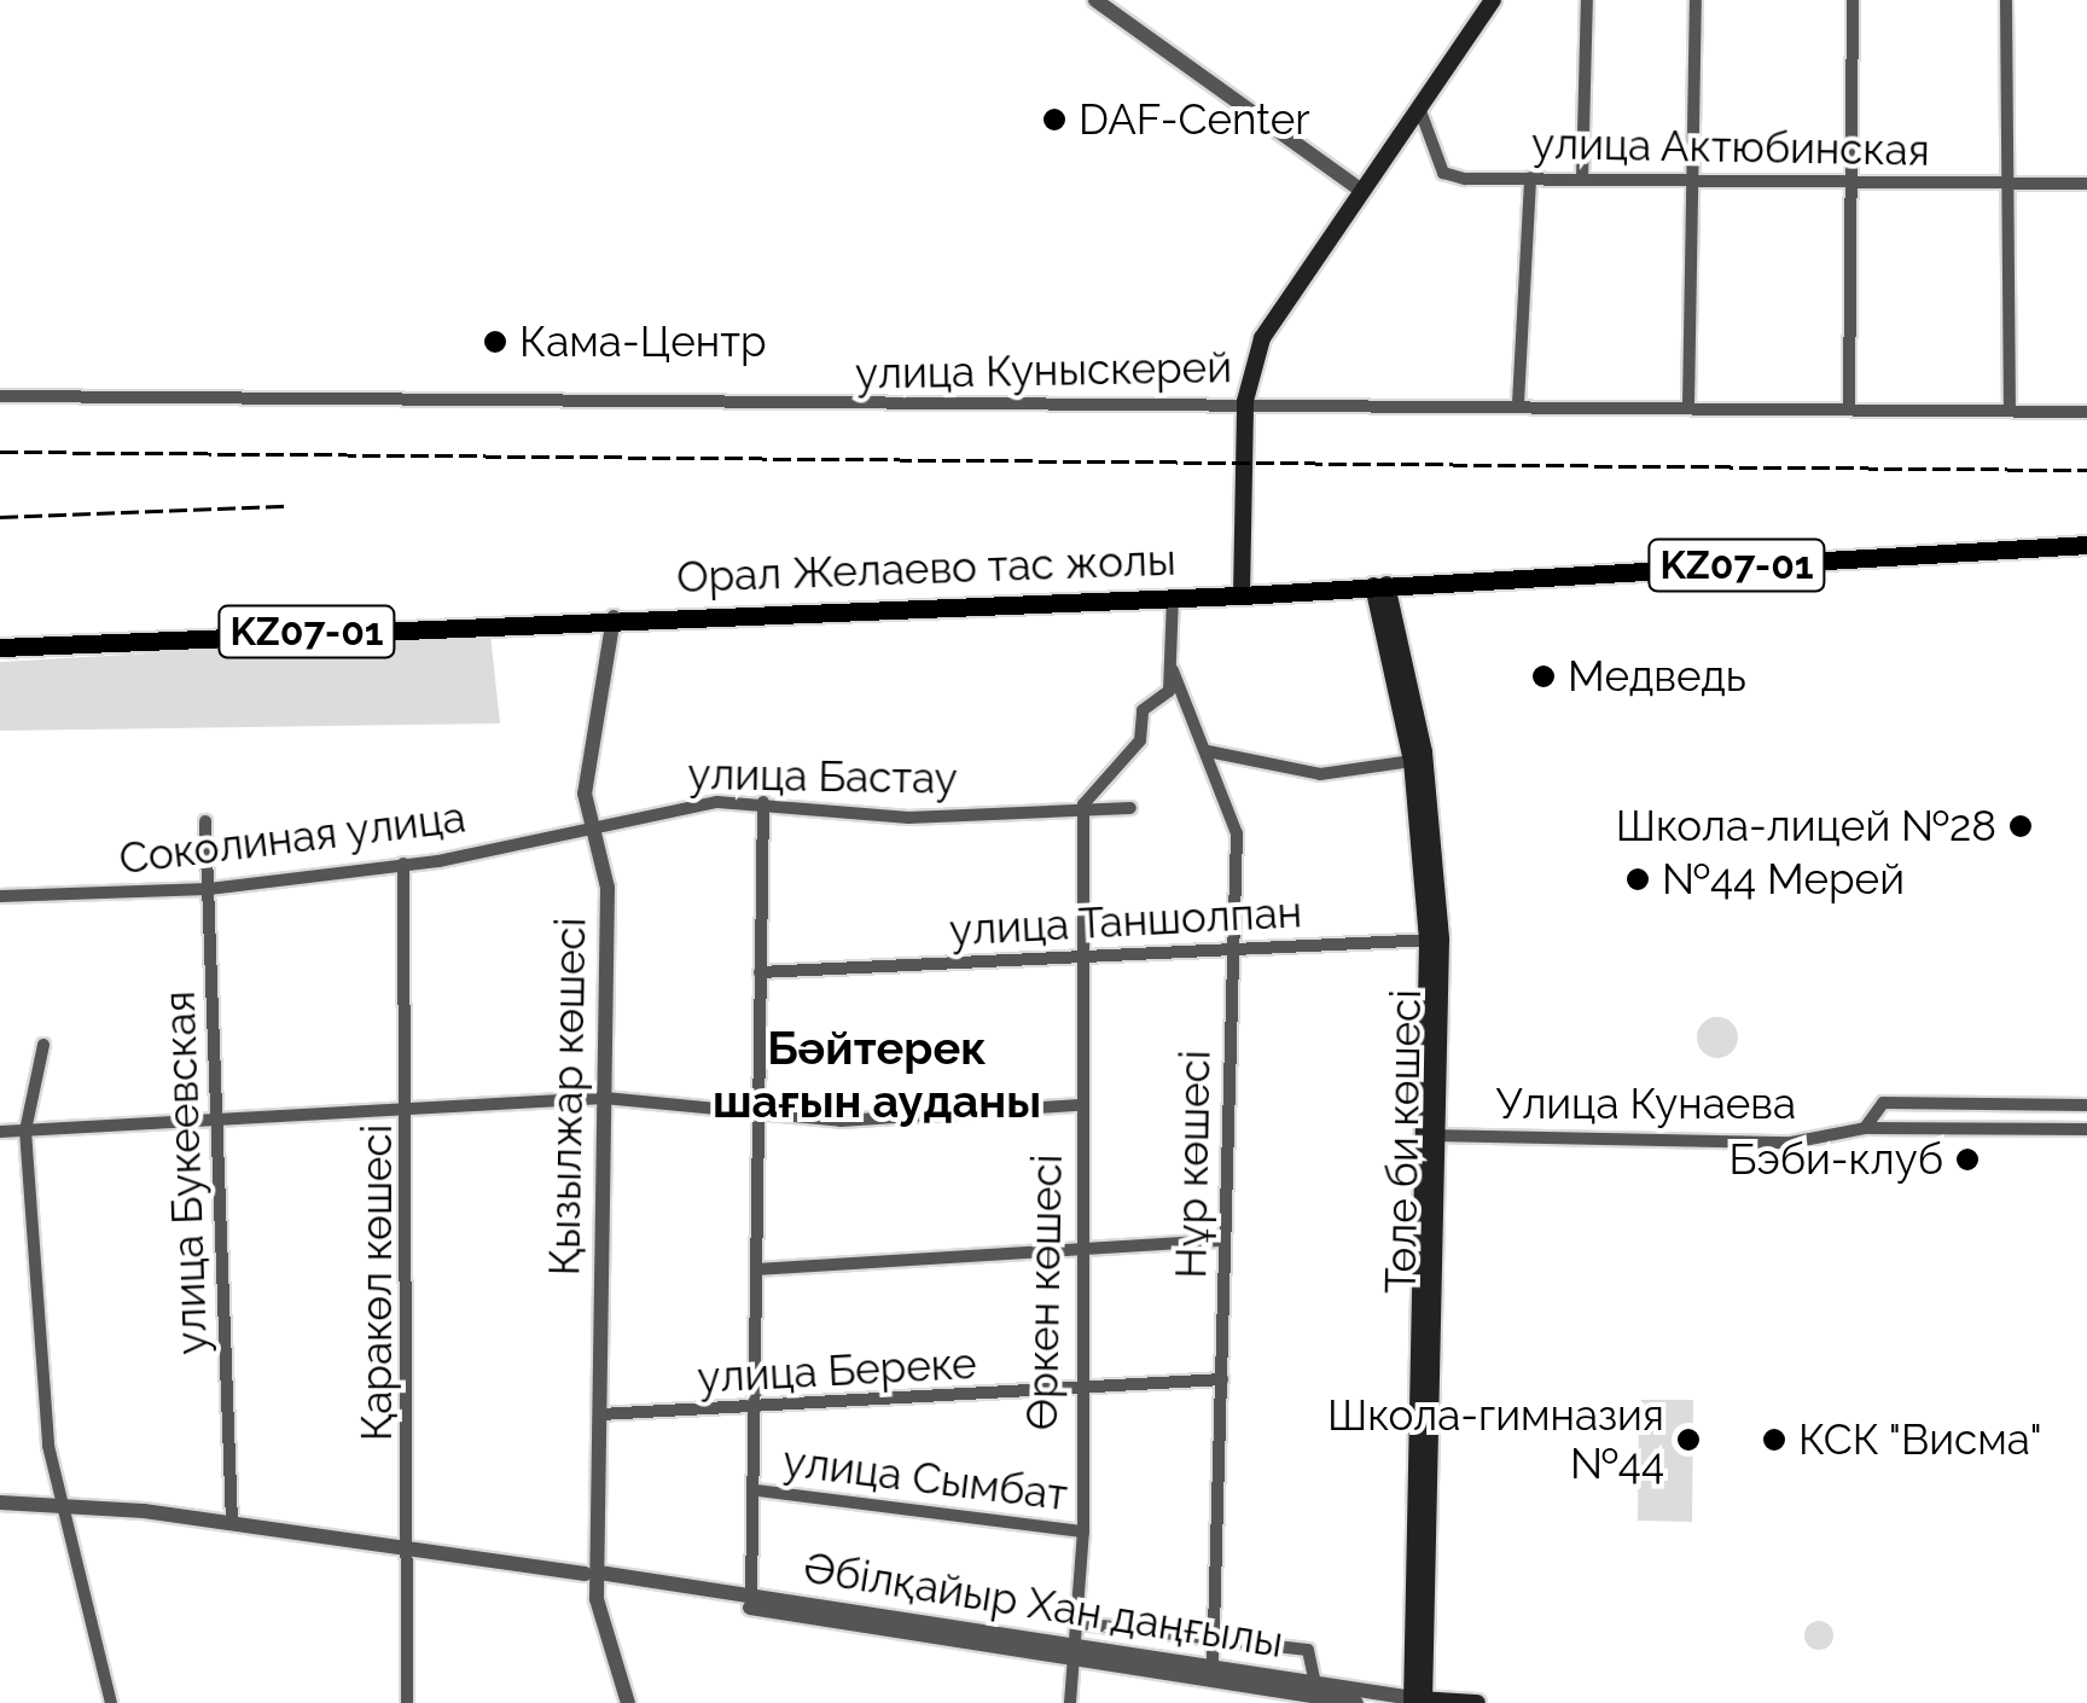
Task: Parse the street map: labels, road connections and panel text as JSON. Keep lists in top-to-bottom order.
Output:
{
  "streets": {
    "main road": [
      "KZ07-01",
      "Орал Желаево тас жолы",
      "Төле би көшесі",
      "Әбілқайыр Хан даңғылы"
    ],
    "street": [
      "улица Актюбинская",
      "улица Куныскерей",
      "улица Бастау",
      "Соколиная улица",
      "улица Таншолпан",
      "Қызылжар көшесі",
      "Улица Кунаева",
      "Нұр көшесі",
      "улица Букеевская",
      "Қаракөл көшесі",
      "Өркен көшесі",
      "улица Береке",
      "улица Сымбат"
    ]
  },
  "crossings": [
    ["KZ07-01", "Орал Желаево тас жолы"],
    ["KZ07-01", "Қызылжар көшесі"],
    ["KZ07-01", "Төле би көшесі"],
    ["Орал Желаево тас жолы", "Қызылжар көшесі"],
    ["улица Бастау", "Соколиная улица"],
    ["улица Бастау", "Қызылжар көшесі"],
    ["улица Бастау", "Өркен көшесі"],
    ["Соколиная улица", "Қызылжар көшесі"],
    ["Соколиная улица", "улица Букеевская"],
    ["Соколиная улица", "Қаракөл көшесі"],
    ["улица Таншолпан", "Төле би көшесі"],
    ["улица Таншолпан", "Нұр көшесі"],
    ["улица Таншолпан", "Өркен көшесі"],
    ["Қызылжар көшесі", "улица Береке"],
    ["Қызылжар көшесі", "Әбілқайыр Хан даңғылы"],
    ["Улица Кунаева", "Төле би көшесі"],
    ["Төле би көшесі", "Әбілқайыр Хан даңғылы"],
    ["Нұр көшесі", "улица Береке"],
    ["Нұр көшесі", "Әбілқайыр Хан даңғылы"],
    ["Өркен көшесі", "улица Береке"],
    ["Өркен көшесі", "улица Сымбат"],
    ["Өркен көшесі", "Әбілқайыр Хан даңғылы"]
  ],
  "districts": ["Бәйтерек шағын ауданы"],
  "places": [
    "DAF-Center",
    "Кама-Центр",
    "Медведь",
    "Школа-лицей №28",
    "№44 Мерей",
    "Бэби-клуб",
    "Школа-гимназия №44",
    "КСК \"Висма\""
  ]
}
